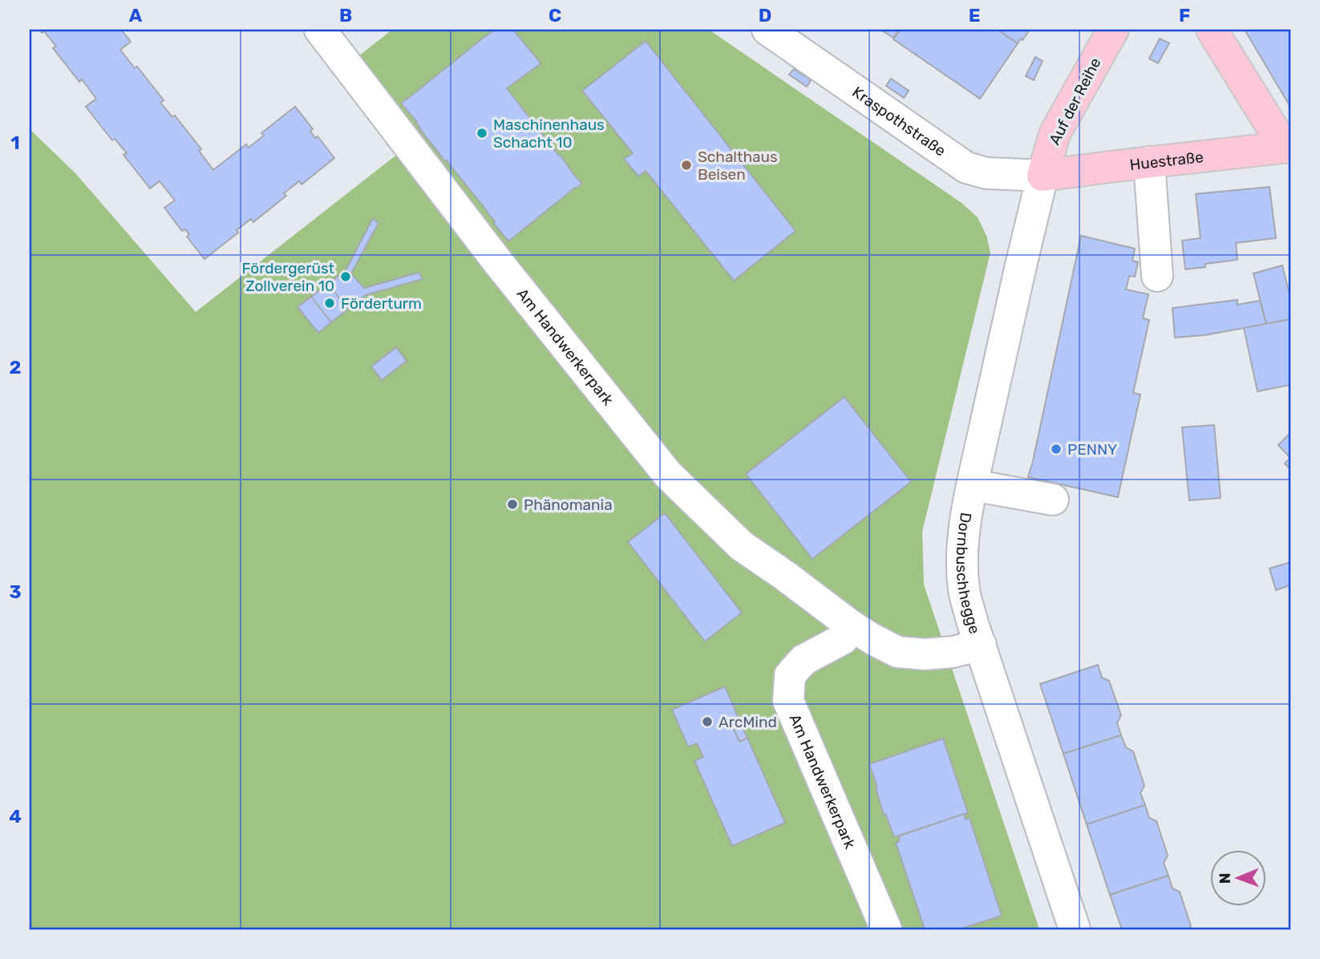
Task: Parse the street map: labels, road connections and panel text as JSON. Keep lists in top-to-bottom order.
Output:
{
  "streets": {
    "main road": ["Auf der Reihe", "Huestraße"],
    "street": ["Kraspothstraße", "Am Handwerkerpark", "Dornbuschhegge"]
  },
  "crossings": [
    ["Auf der Reihe", "Kraspothstraße"],
    ["Auf der Reihe", "Huestraße"],
    ["Auf der Reihe", "Dornbuschhegge"],
    ["Kraspothstraße", "Huestraße"],
    ["Kraspothstraße", "Dornbuschhegge"],
    ["Huestraße", "Dornbuschhegge"],
    ["Am Handwerkerpark", "Dornbuschhegge"]
  ],
  "places": [
    "Maschinenhaus Schacht 10",
    "Schalthaus Beisen",
    "Fördergerüst Zollverein 10",
    "Förderturm",
    "PENNY",
    "Phänomania",
    "ArcMind"
  ],
  "north": "left",
  "grid": {
    "columns": [
      "A",
      "B",
      "C",
      "D",
      "E",
      "F"
    ],
    "rows": [
      "1",
      "2",
      "3",
      "4"
    ]
  }
}
